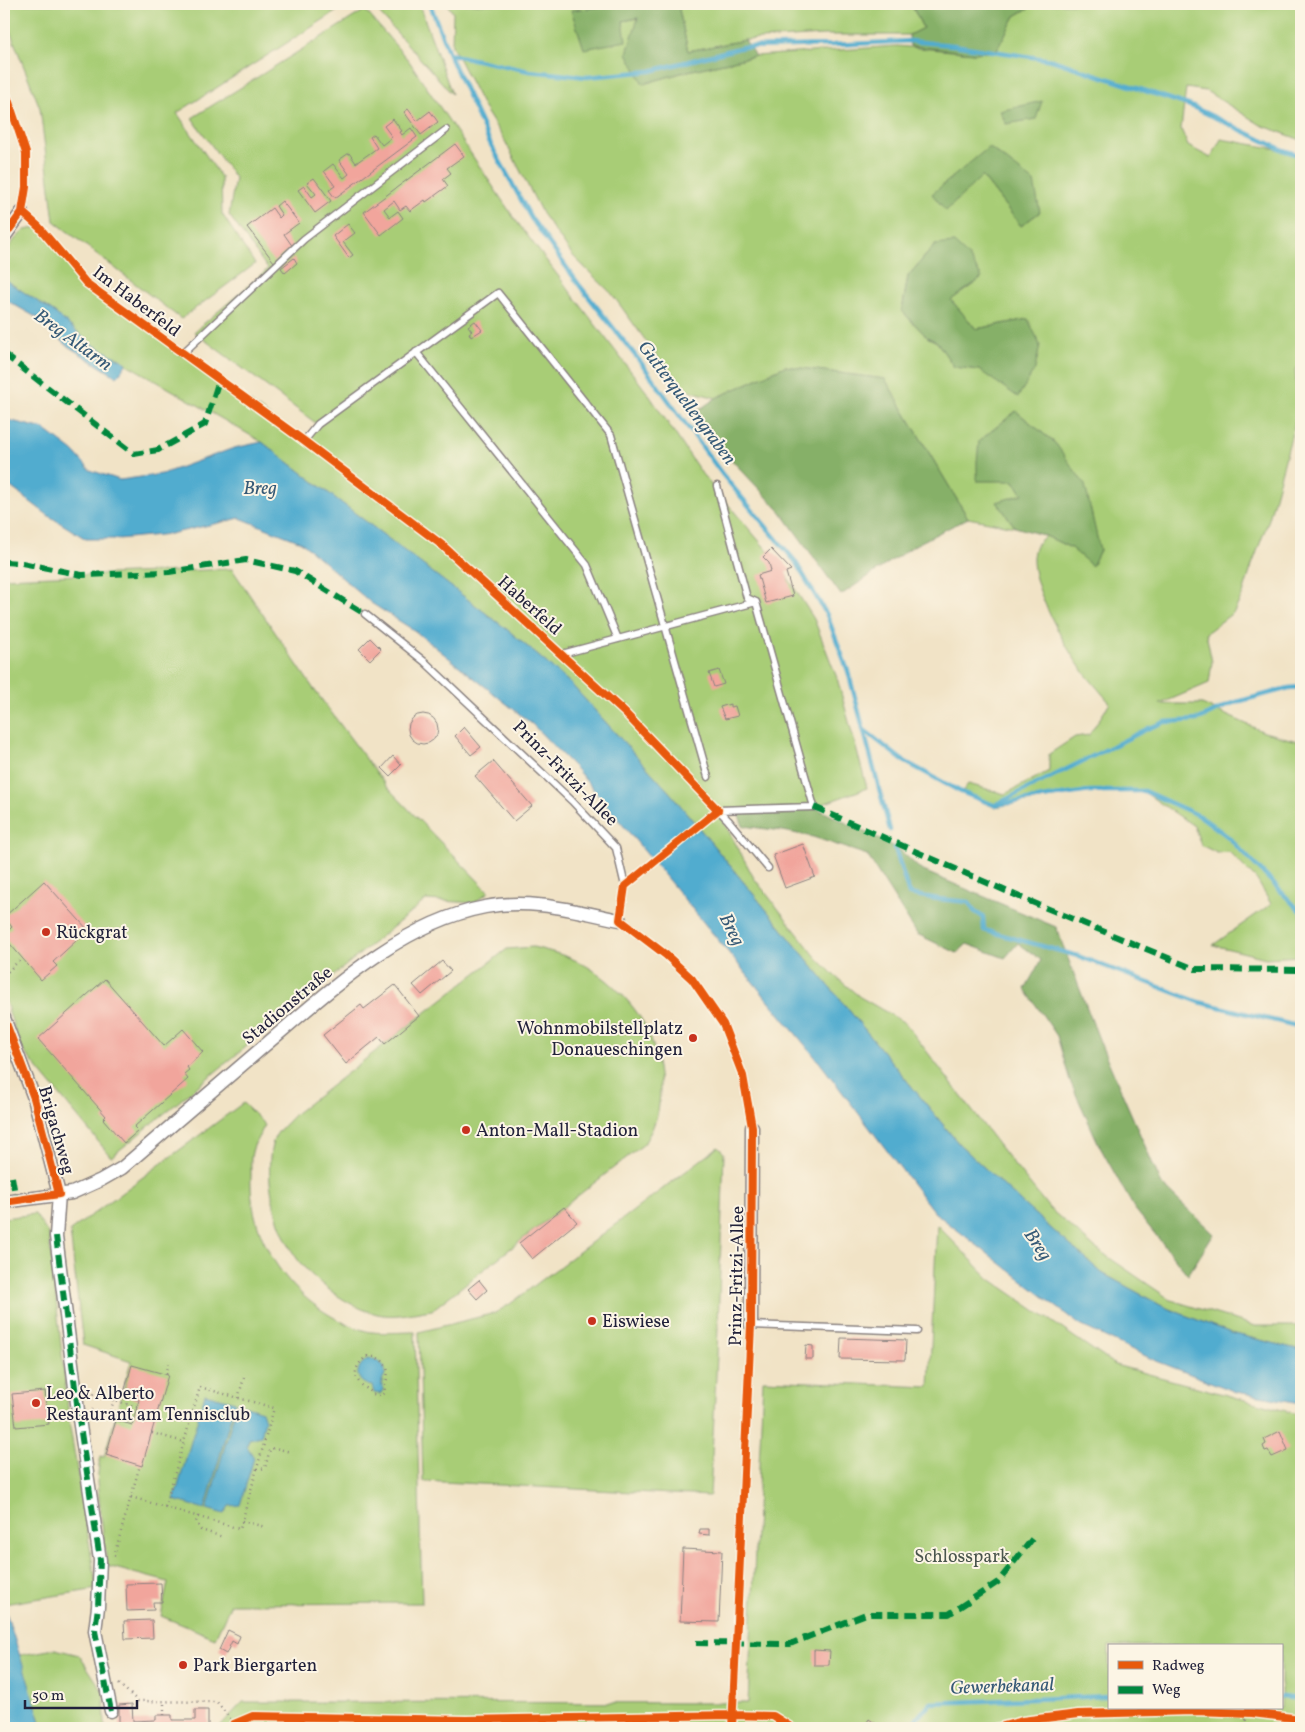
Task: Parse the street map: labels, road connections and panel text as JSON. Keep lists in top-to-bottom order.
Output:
{
  "streets": {
    "street": ["Prinz-Fritzi-Allee", "Stadionstraße", "Brigachweg"],
    "lane": ["Im Haberfeld", "Haberfeld"]
  },
  "crossings": [
    ["Im Haberfeld", "Haberfeld"],
    ["Prinz-Fritzi-Allee", "Stadionstraße"],
    ["Stadionstraße", "Brigachweg"]
  ],
  "water": [
    "Breg Altarm",
    "Gutterquellengraben",
    "Breg",
    "Gewerbekanal"
  ],
  "parks": ["Schlosspark"],
  "places": [
    "Rückgrat",
    "Wohnmobilstellplatz Donaueschingen",
    "Anton-Mall-Stadion",
    "Eiswiese",
    "Leo & Alberto Restaurant am Tennisclub",
    "Park Biergarten"
  ],
  "legend": ["Radweg", "Weg"],
  "scale_bar": "50 m"
}
